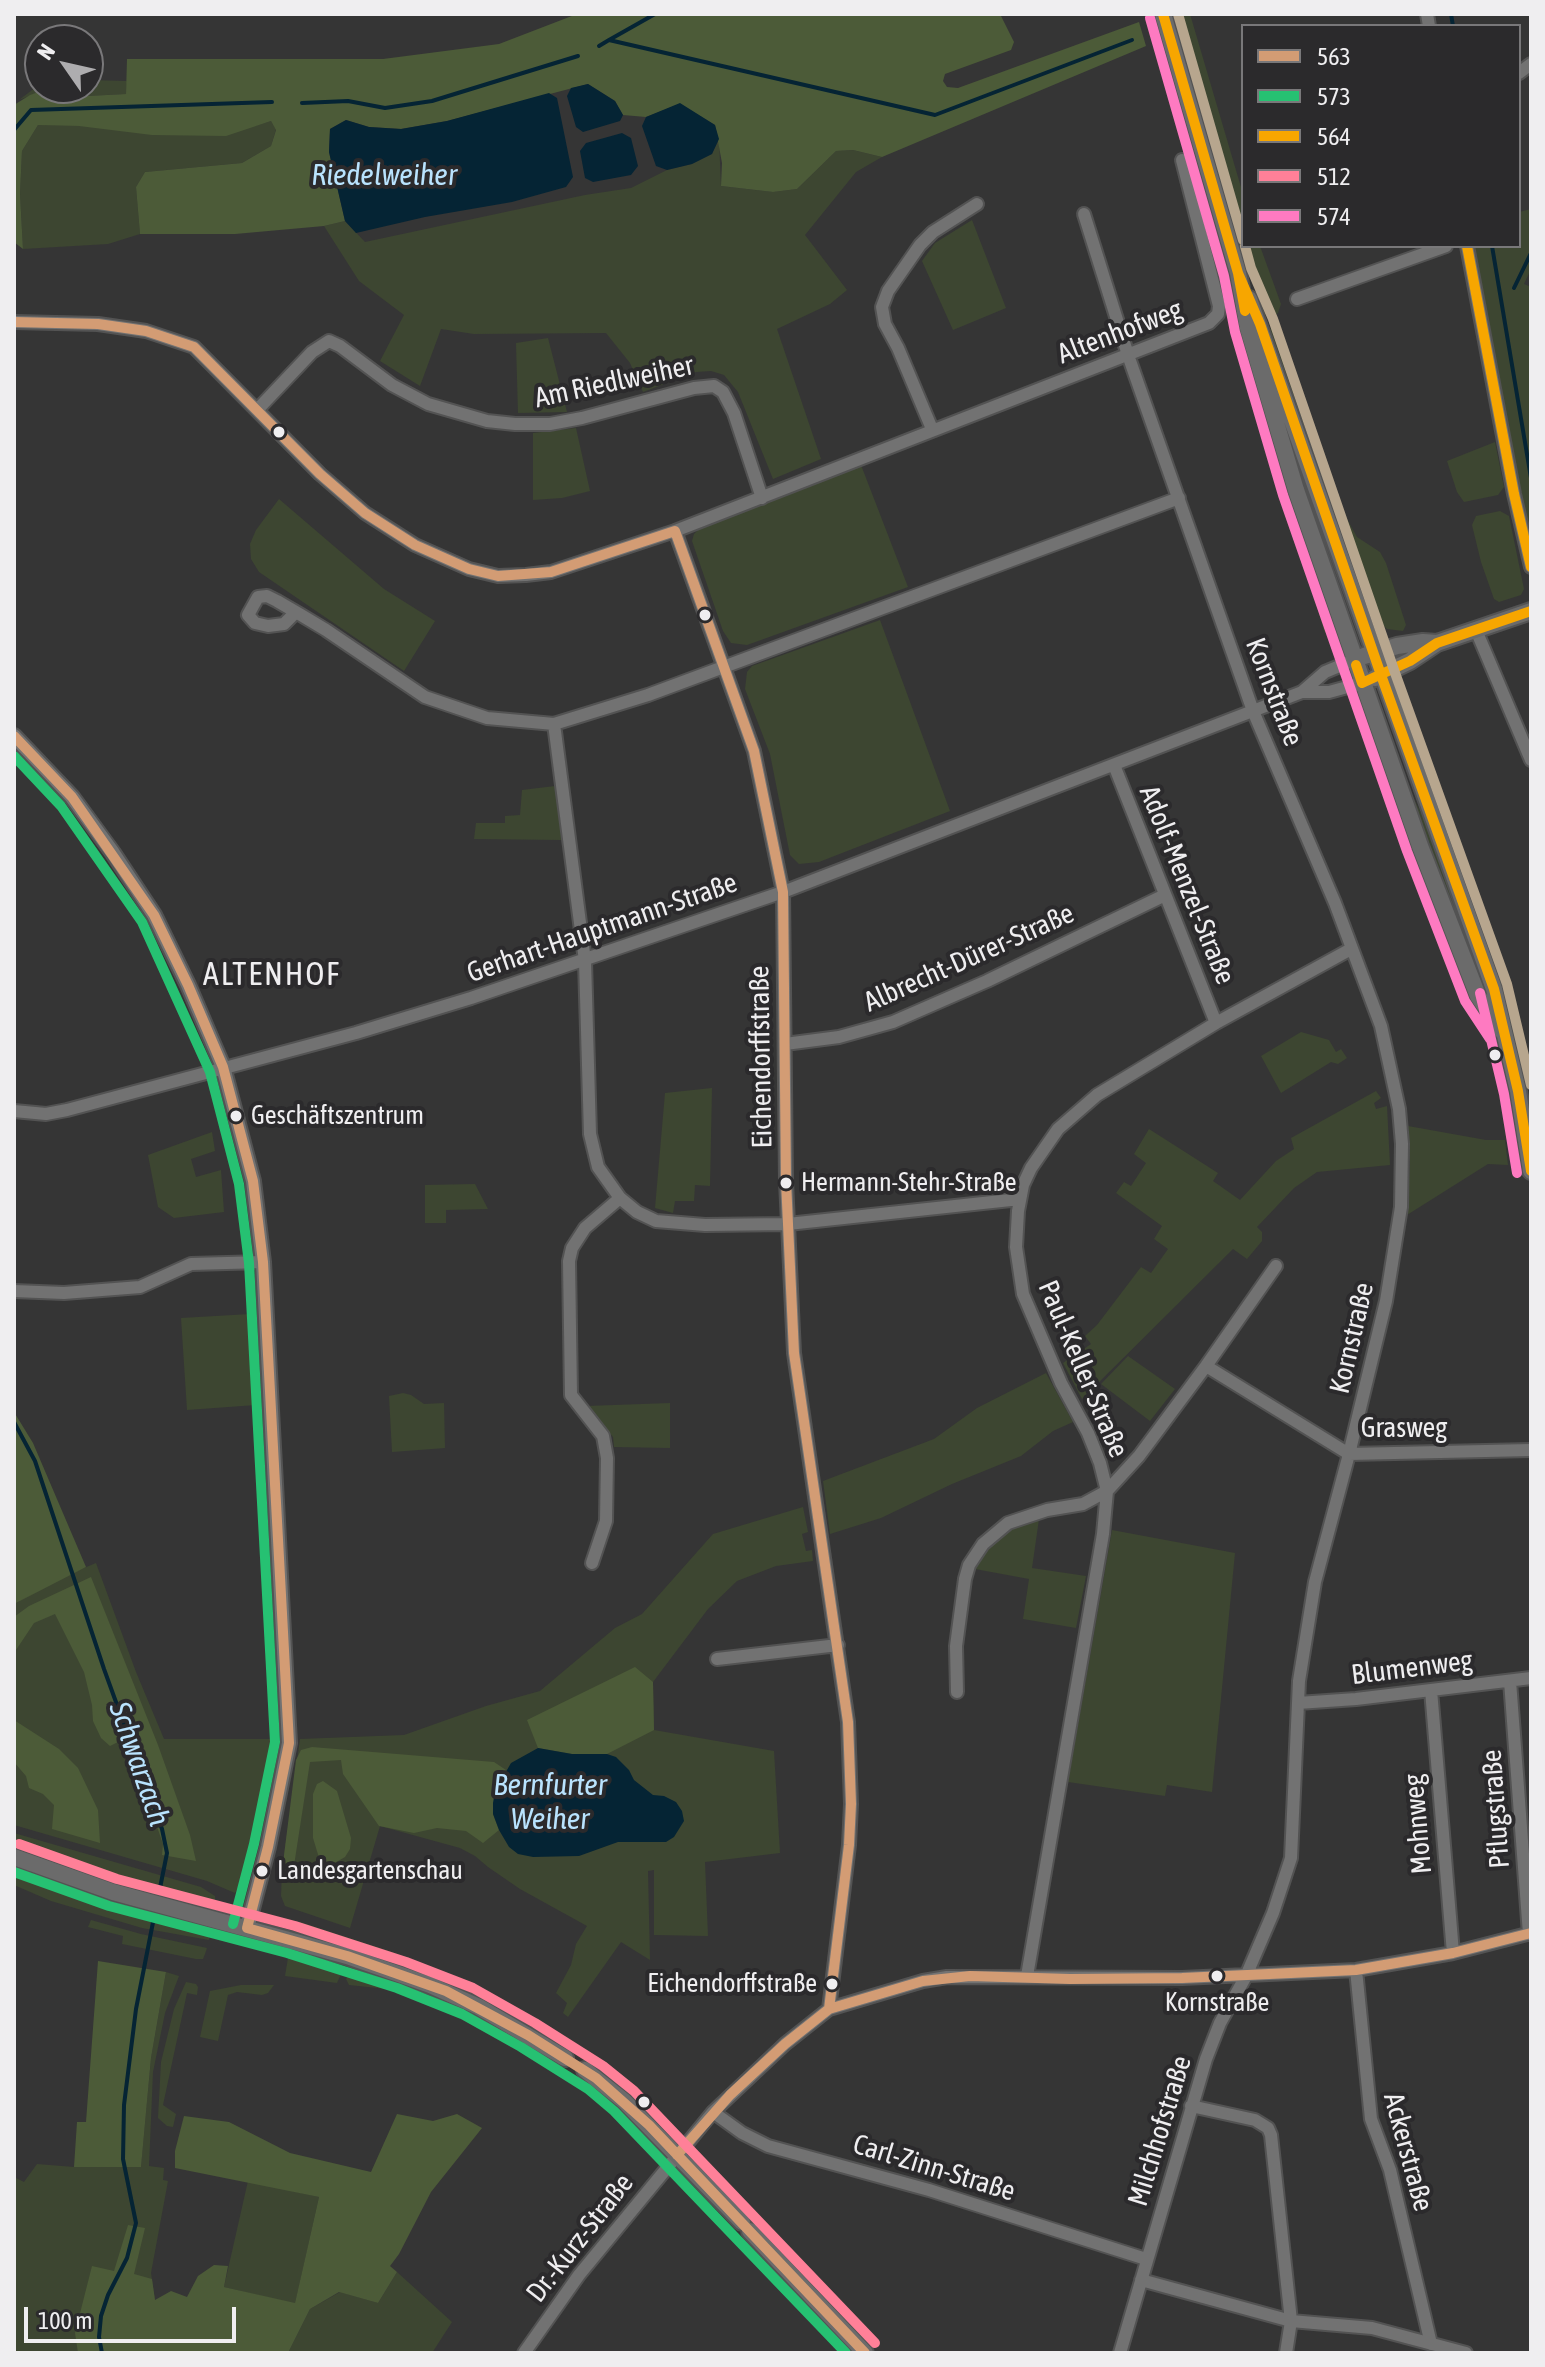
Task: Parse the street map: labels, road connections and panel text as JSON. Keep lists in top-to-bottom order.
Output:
{
  "streets": {
    "street": [
      "Altenhofweg",
      "Am Riedlweiher",
      "Kornstraße",
      "Adolf-Menzel-Straße",
      "Gerhart-Hauptmann-Straße",
      "Albrecht-Dürer-Straße",
      "Eichendorffstraße",
      "Paul-Keller-Straße",
      "Grasweg",
      "Blumenweg",
      "Pflugstraße",
      "Mohnweg",
      "Milchhofstraße",
      "Ackerstraße",
      "Carl-Zinn-Straße",
      "Dr.-Kurz-Straße"
    ]
  },
  "crossings": [
    ["Altenhofweg", "Am Riedlweiher"],
    ["Altenhofweg", "Kornstraße"],
    ["Altenhofweg", "Eichendorffstraße"],
    ["Kornstraße", "Gerhart-Hauptmann-Straße"],
    ["Kornstraße", "Paul-Keller-Straße"],
    ["Kornstraße", "Grasweg"],
    ["Kornstraße", "Blumenweg"],
    ["Kornstraße", "Milchhofstraße"],
    ["Adolf-Menzel-Straße", "Gerhart-Hauptmann-Straße"],
    ["Adolf-Menzel-Straße", "Albrecht-Dürer-Straße"],
    ["Adolf-Menzel-Straße", "Paul-Keller-Straße"],
    ["Gerhart-Hauptmann-Straße", "Eichendorffstraße"],
    ["Albrecht-Dürer-Straße", "Eichendorffstraße"],
    ["Blumenweg", "Pflugstraße"],
    ["Blumenweg", "Mohnweg"],
    ["Milchhofstraße", "Carl-Zinn-Straße"]
  ],
  "districts": ["ALTENHOF"],
  "water": ["Riedelweiher", "Schwarzach", "Bernfurter Weiher"],
  "places": [
    "Geschäftszentrum",
    "Hermann-Stehr-Straße",
    "Landesgartenschau",
    "Kornstraße",
    "Eichendorffstraße"
  ],
  "lines": [
    "transit line 564",
    "transit line 574",
    "transit line 563",
    "transit line 573",
    "transit line 512"
  ],
  "legend": [
    "563",
    "573",
    "564",
    "512",
    "574"
  ],
  "scale_bar": "100 m",
  "north": "top left"
}
